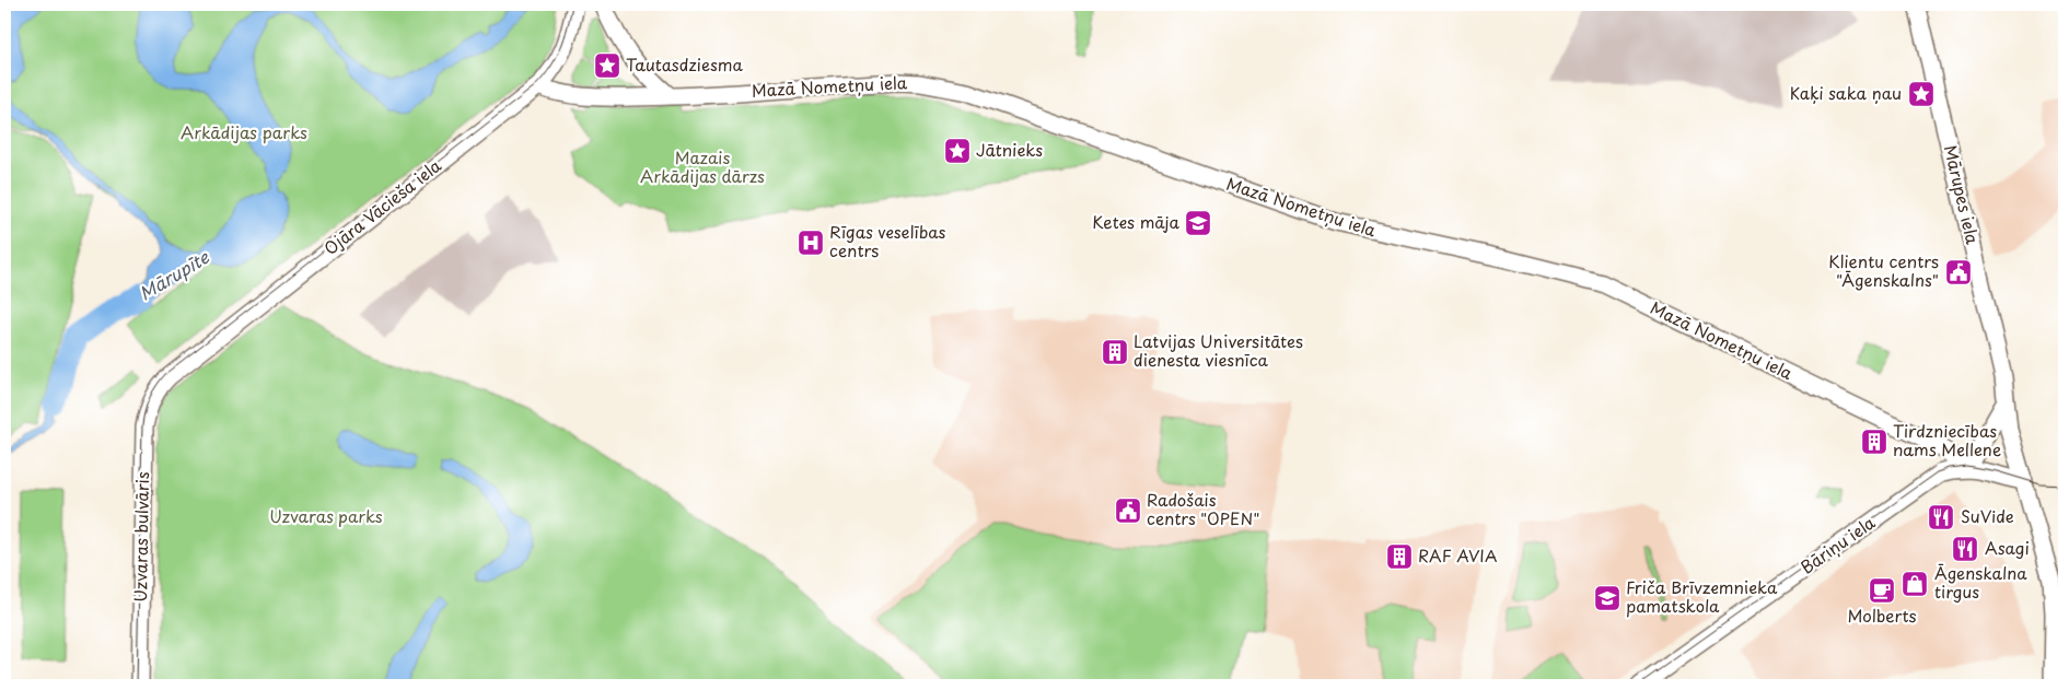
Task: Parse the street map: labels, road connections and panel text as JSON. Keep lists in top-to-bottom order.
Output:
{
  "streets": {
    "street": [
      "Mazā Nometņu iela",
      "Mārupes iela",
      "Ojāra Vācieša iela",
      "Uzvaras bulvāris",
      "Bāriņu iela"
    ]
  },
  "crossings": [
    ["Mazā Nometņu iela", "Ojāra Vācieša iela"],
    ["Mazā Nometņu iela", "Bāriņu iela"],
    ["Mārupes iela", "Bāriņu iela"],
    ["Ojāra Vācieša iela", "Uzvaras bulvāris"]
  ],
  "water": ["Mārupīte"],
  "parks": ["Arkādijas parks", "Mazais Arkādijas dārzs", "Uzvaras parks"],
  "places": {
    "place": ["Tautasdziesma", "Kaķi saka ņau", "Jātnieks"],
    "school or university": ["Ketes māja", "Friča Brīvzemnieka pamatskola"],
    "hospital": ["Rīgas veselības centrs"],
    "public building": ["Klientu centrs \"Āgenskalns\"", "Radošais centrs \"OPEN\""],
    "building": ["Latvijas Universitātes dienesta viesnīca", "Tirdzniecības nams Mellene", "RAF AVIA"],
    "restaurant": ["SuVide", "Asagi"],
    "shop": ["Āgenskalna tirgus"],
    "cafe": ["Molberts"]
  }
}
